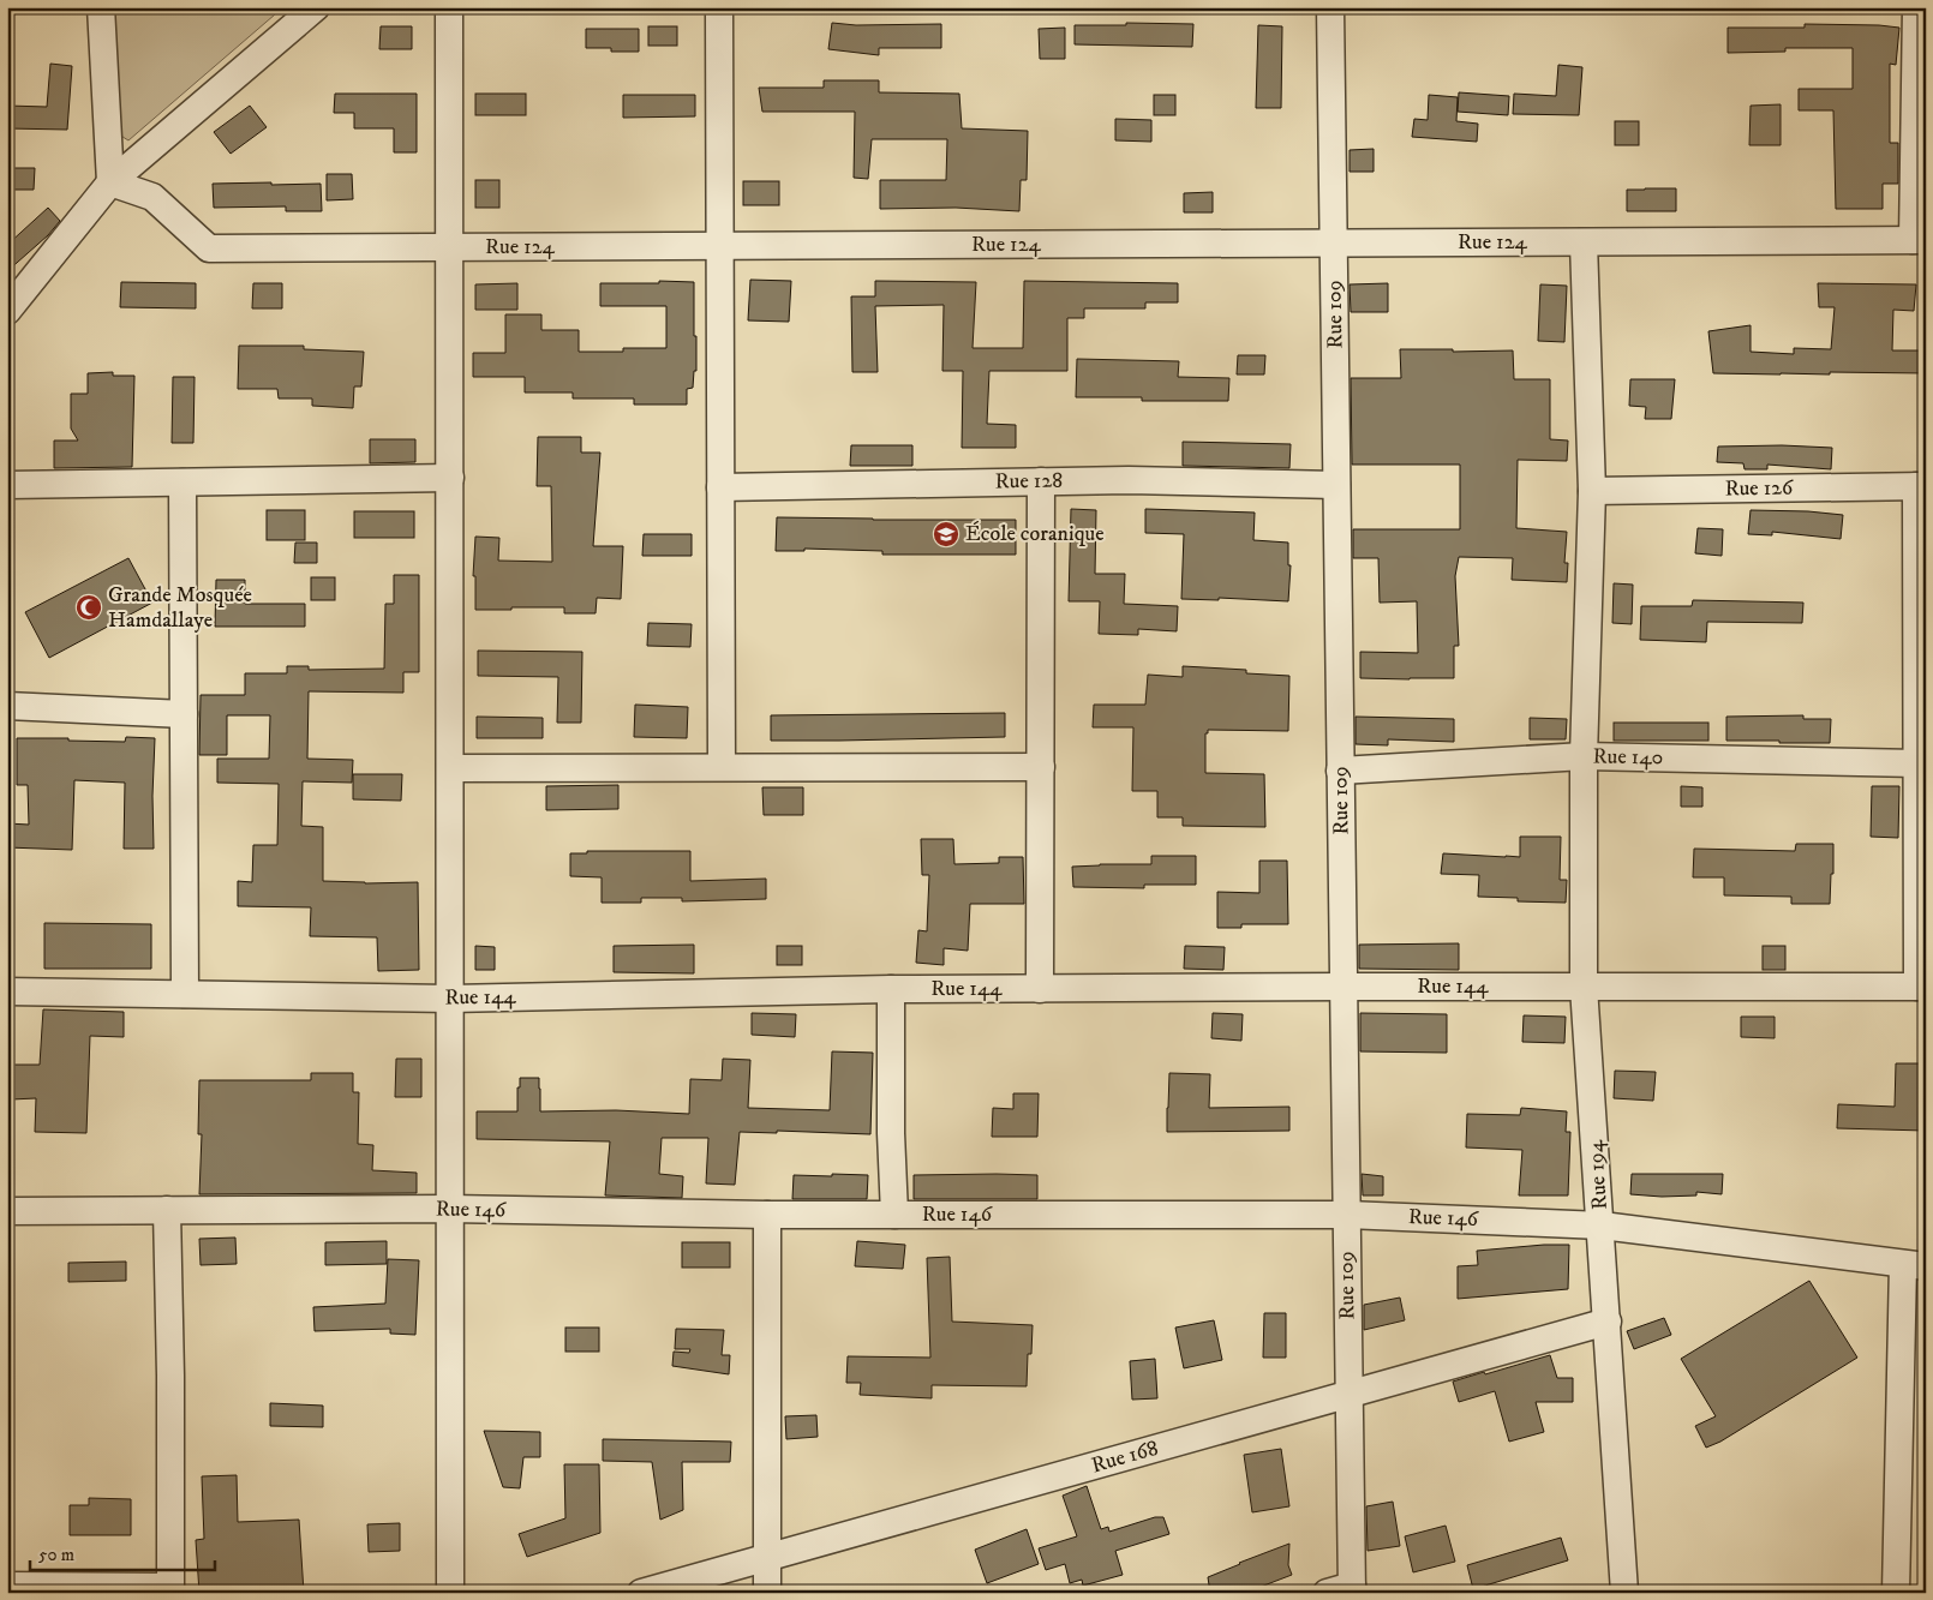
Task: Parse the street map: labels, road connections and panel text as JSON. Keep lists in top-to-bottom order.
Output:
{
  "streets": {
    "street": [
      "Rue 124",
      "Rue 109",
      "Rue 128",
      "Rue 126",
      "Rue 140",
      "Rue 144",
      "Rue 194",
      "Rue 146",
      "Rue 168"
    ]
  },
  "crossings": [
    ["Rue 124", "Rue 109"],
    ["Rue 124", "Rue 194"],
    ["Rue 109", "Rue 128"],
    ["Rue 109", "Rue 140"],
    ["Rue 109", "Rue 144"],
    ["Rue 109", "Rue 146"],
    ["Rue 109", "Rue 168"],
    ["Rue 126", "Rue 194"],
    ["Rue 140", "Rue 194"],
    ["Rue 144", "Rue 194"],
    ["Rue 194", "Rue 146"],
    ["Rue 194", "Rue 168"]
  ],
  "places": {
    "school or university": ["École coranique"],
    "mosque": ["Grande Mosquée Hamdallaye"]
  },
  "scale_bar": "50 m"
}
